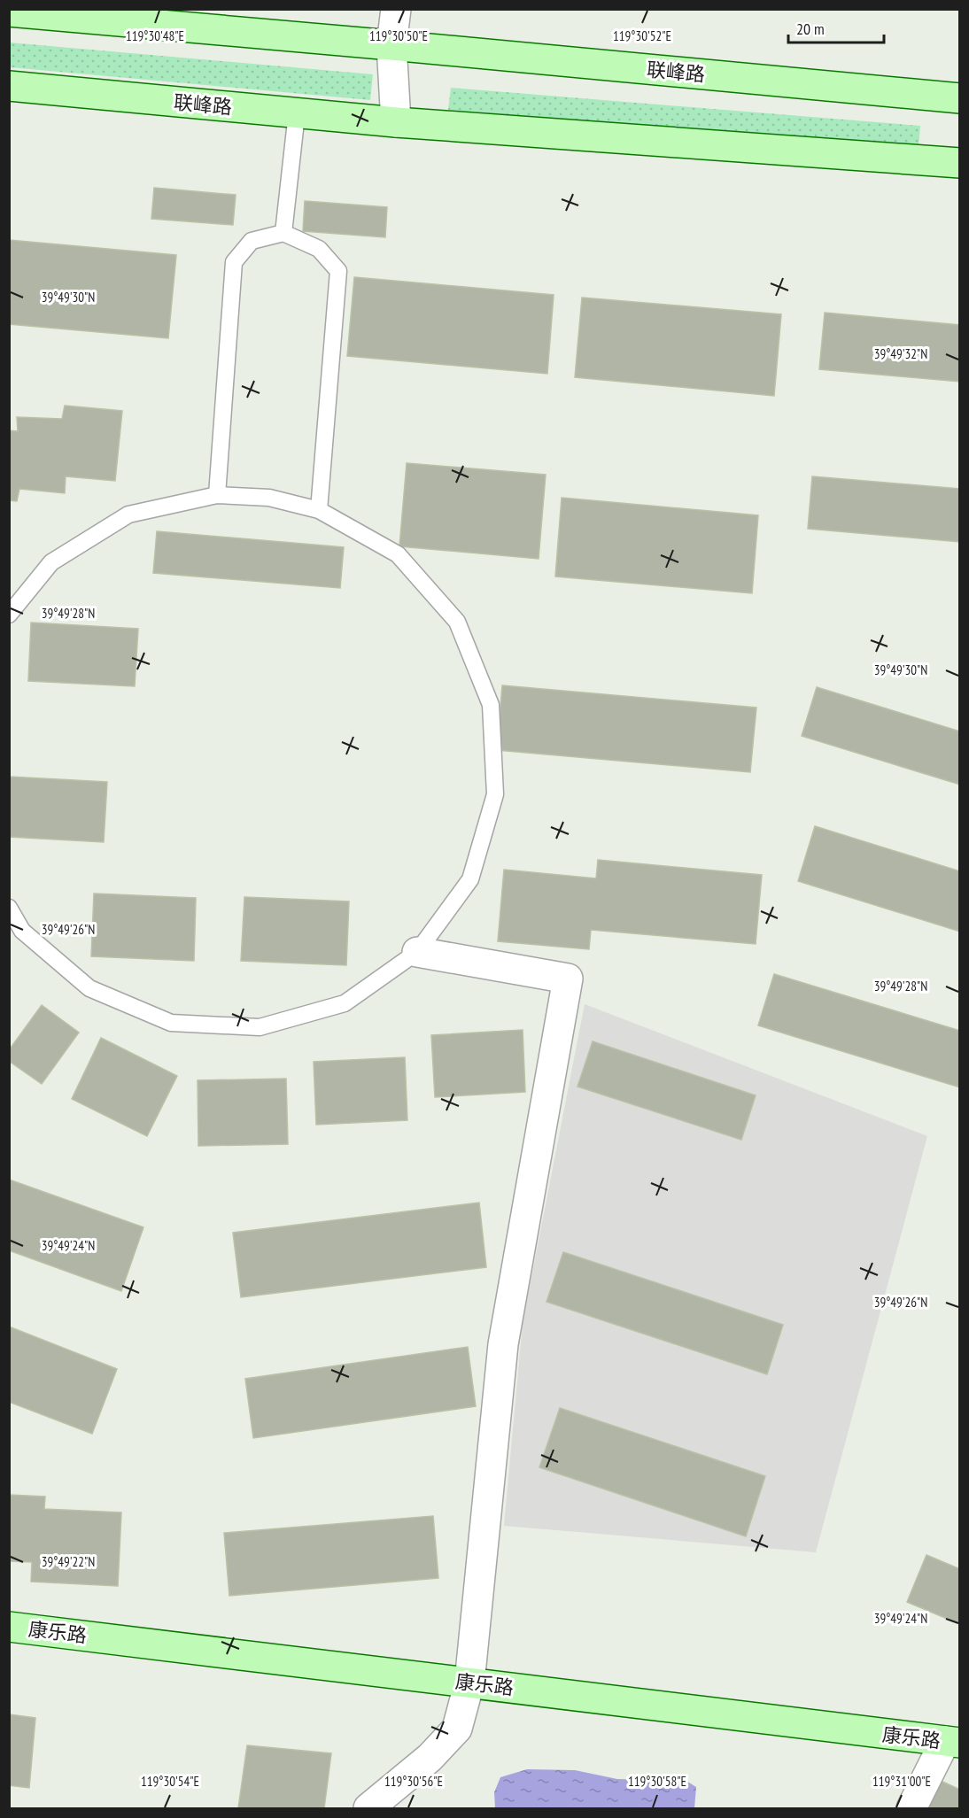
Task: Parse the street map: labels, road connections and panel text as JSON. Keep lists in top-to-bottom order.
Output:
{
  "streets": {
    "main road": ["联峰路", "康乐路"]
  },
  "scale_bar": "20 m",
  "coordinates": [
    "119°30'48\"E",
    "119°30'50\"E",
    "119°30'52\"E",
    "39°49'30\"N",
    "39°49'32\"N",
    "39°49'28\"N",
    "39°49'26\"N",
    "39°49'24\"N",
    "39°49'22\"N",
    "119°30'54\"E",
    "119°30'56\"E",
    "119°30'58\"E",
    "119°31'00\"E"
  ]
}
